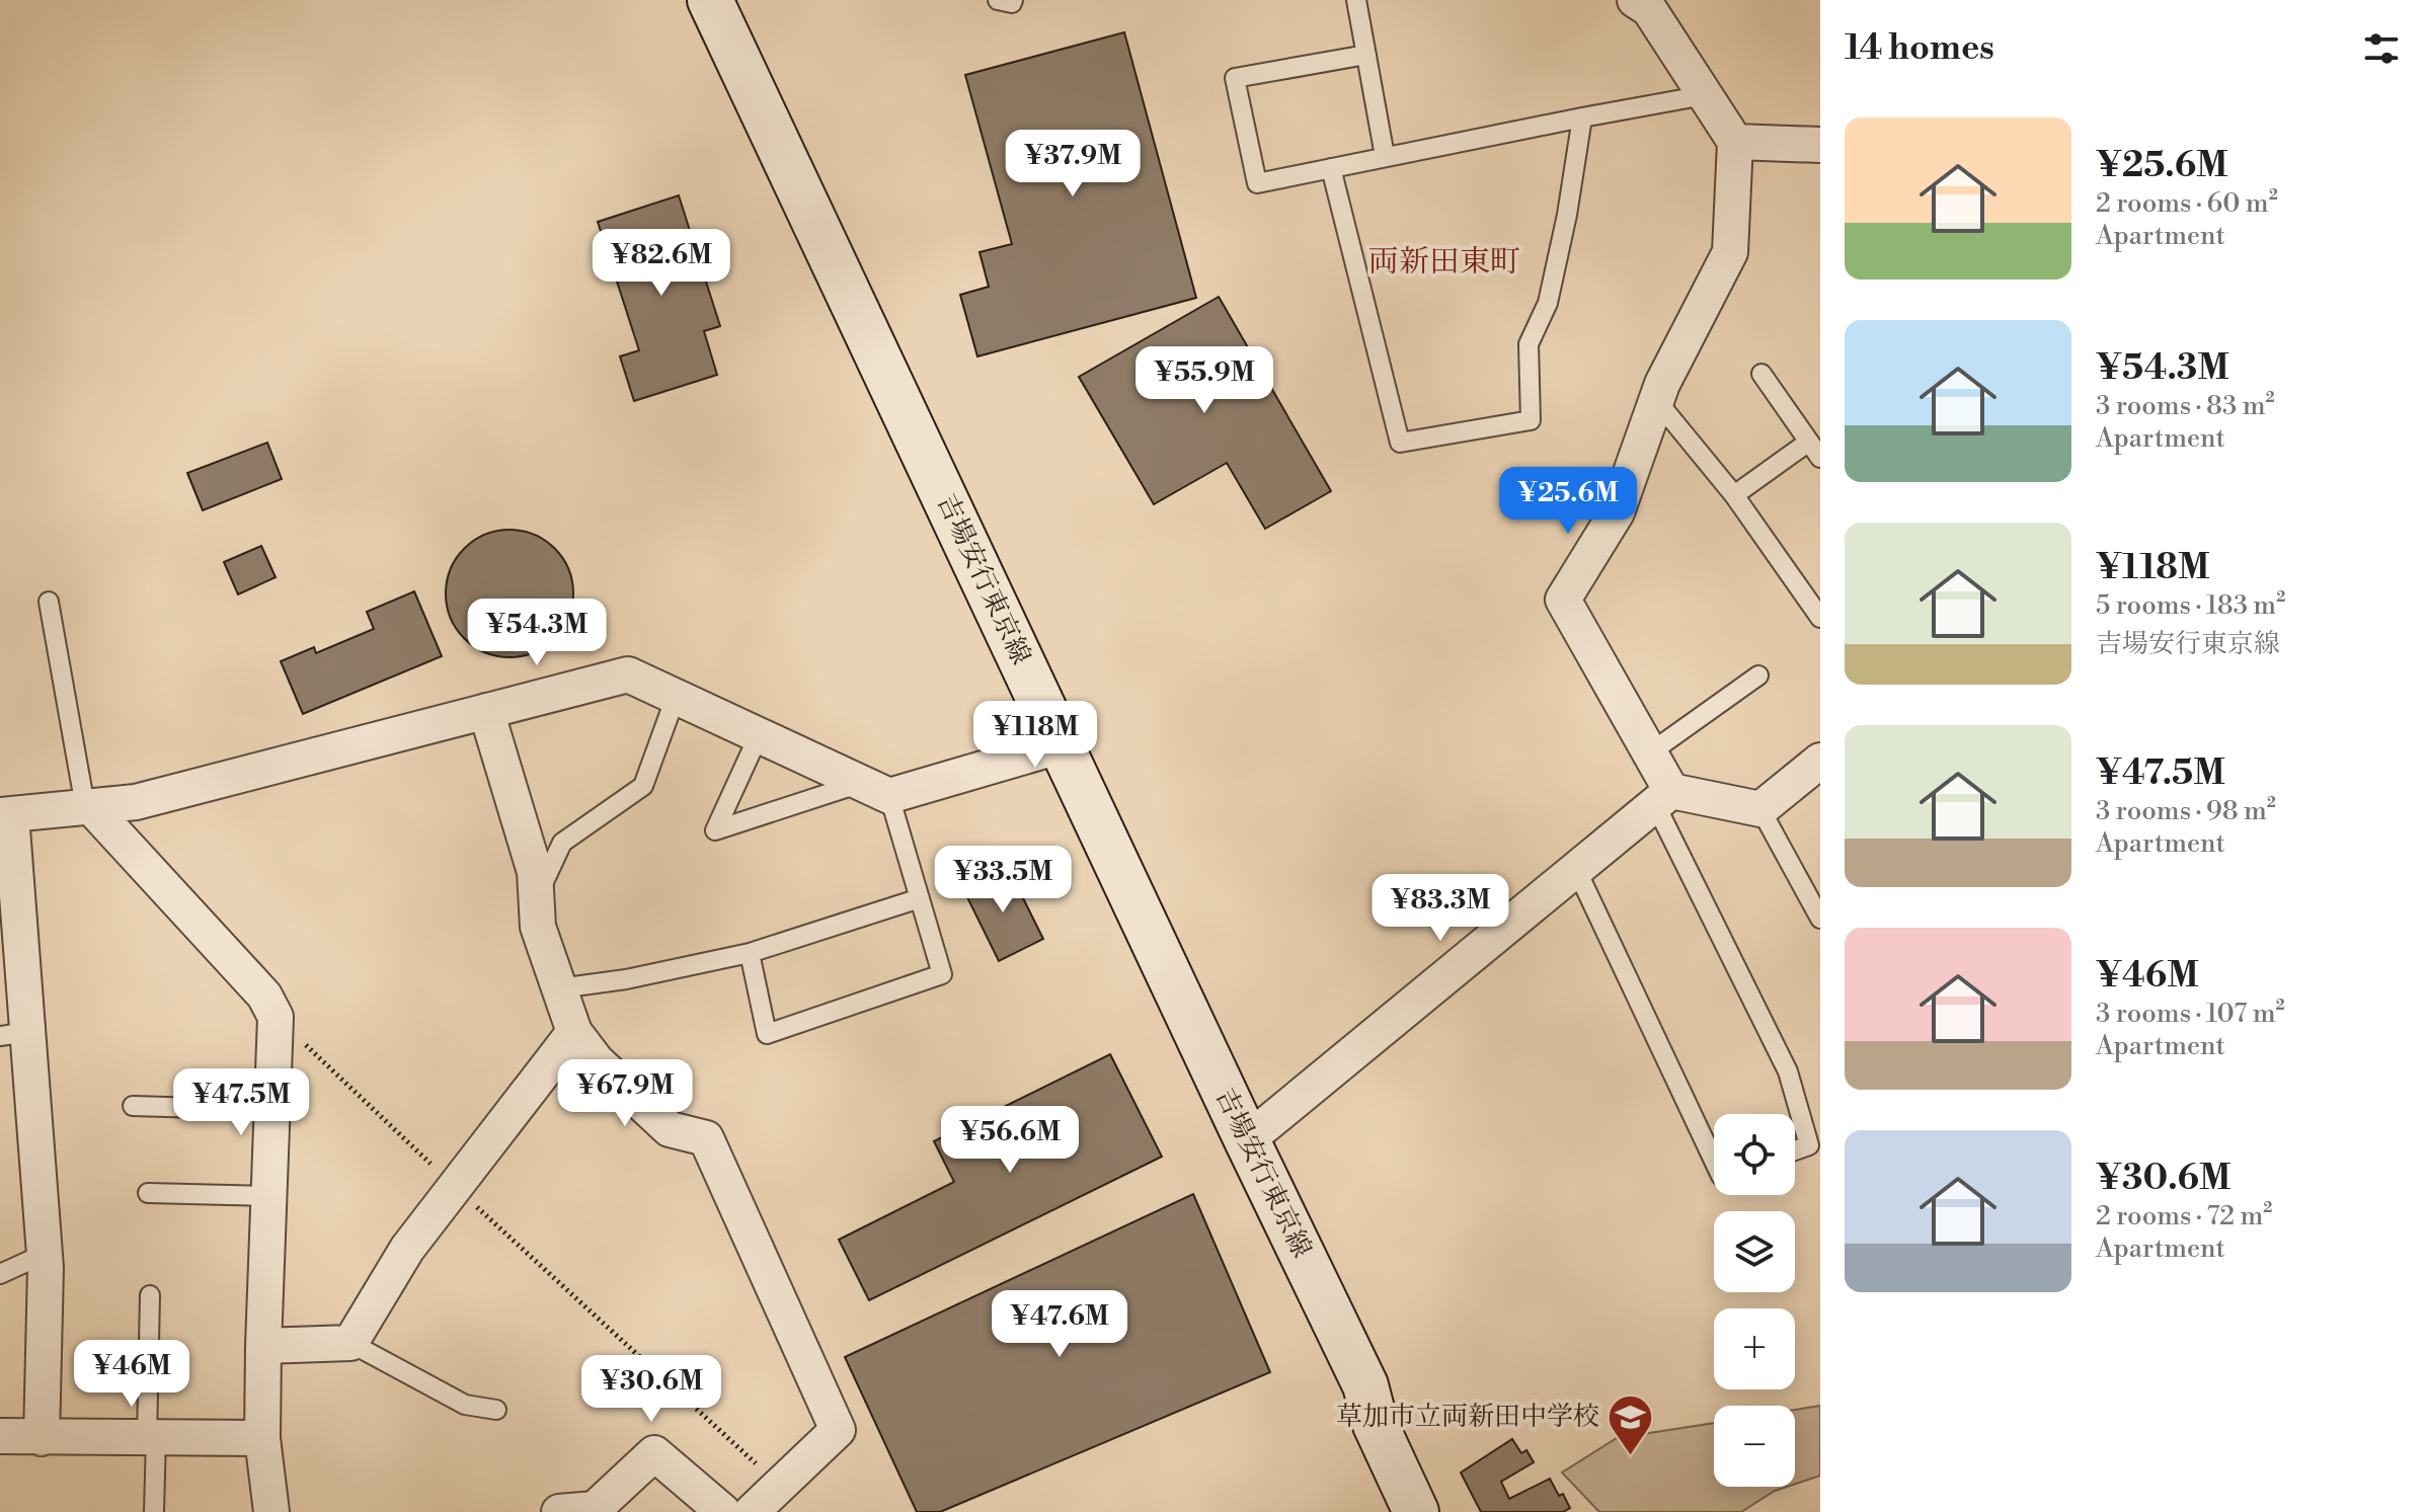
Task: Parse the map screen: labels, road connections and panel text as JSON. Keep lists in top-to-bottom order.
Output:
{
  "streets": {
    "main road": ["吉場安行東京線"]
  },
  "districts": ["両新田東町"],
  "places": {
    "school or university": ["草加市立両新田中学校"]
  },
  "page": {
    "heading": "14 homes",
    "list": [
      {
        "name": "¥25.6M",
        "note": "2 rooms · 60 m² · Apartment"
      },
      {
        "name": "¥54.3M",
        "note": "3 rooms · 83 m² · Apartment"
      },
      {
        "name": "¥118M",
        "note": "5 rooms · 183 m² · 吉場安行東京線"
      },
      {
        "name": "¥47.5M",
        "note": "3 rooms · 98 m² · Apartment"
      },
      {
        "name": "¥46M",
        "note": "3 rooms · 107 m² · Apartment"
      },
      {
        "name": "¥30.6M",
        "note": "2 rooms · 72 m² · Apartment"
      }
    ],
    "price": [
      "¥37.9M",
      "¥82.6M",
      "¥55.9M",
      "¥25.6M",
      "¥54.3M",
      "¥118M",
      "¥33.5M",
      "¥83.3M",
      "¥67.9M",
      "¥47.5M",
      "¥56.6M",
      "¥47.6M",
      "¥46M",
      "¥30.6M"
    ],
    "map_buttons": ["+", "−"]
  }
}
